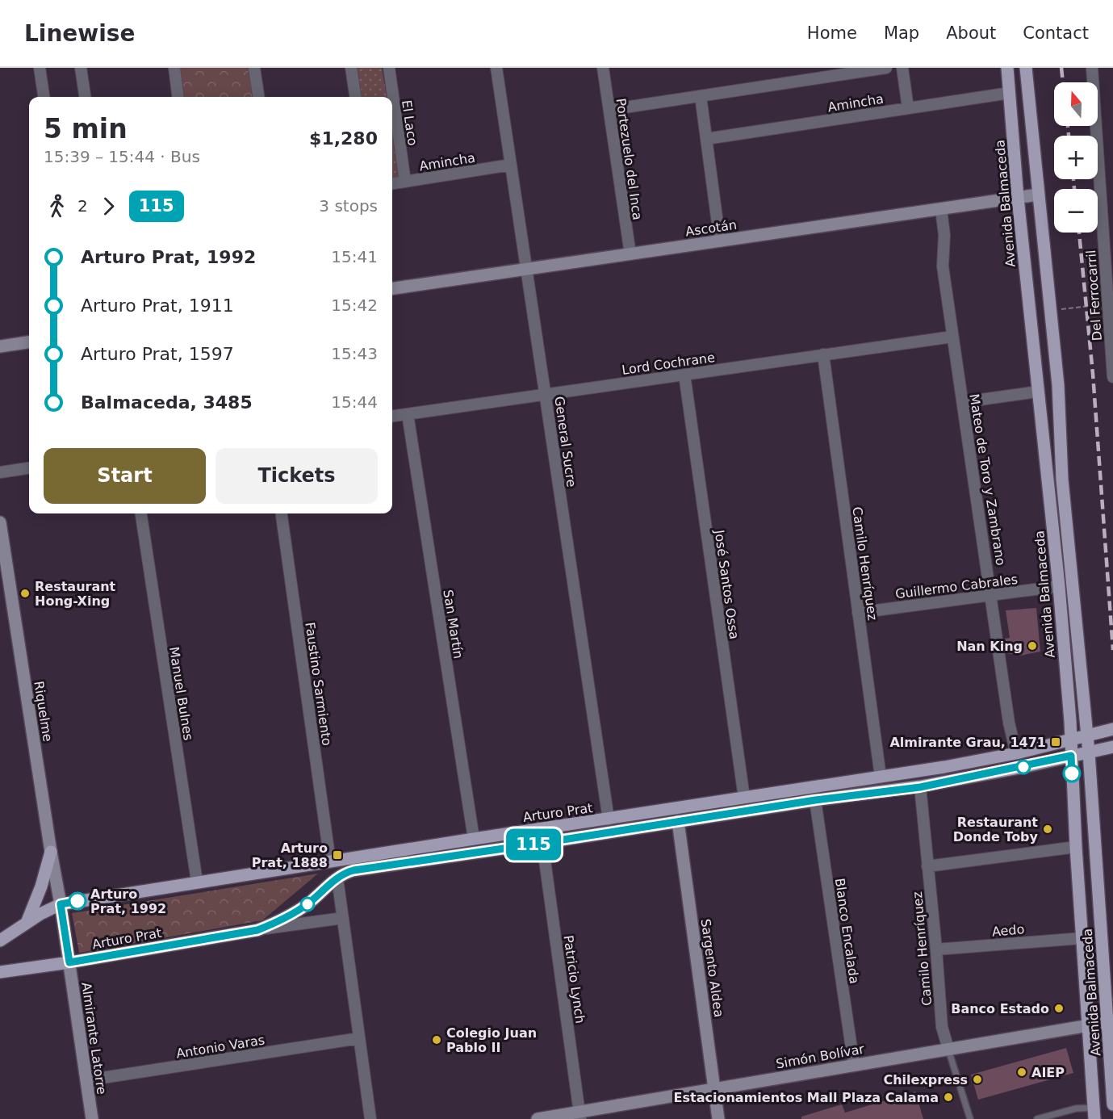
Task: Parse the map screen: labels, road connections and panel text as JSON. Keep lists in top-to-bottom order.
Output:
{
  "streets": {
    "main road": ["Avenida Balmaceda", "Arturo Prat"],
    "street": [
      "Amincha",
      "El Laco",
      "Portezuelo del Inca",
      "Ascotán",
      "Del Ferrocarril",
      "Lord Cochrane",
      "General Sucre",
      "Mateo de Toro y Zambrano",
      "Camilo Henríquez",
      "José Santos Ossa",
      "Guillermo Cabrales",
      "San Martín",
      "Faustino Sarmiento",
      "Manuel Bulnes",
      "Riquelme",
      "Aedo",
      "Blanco Encalada",
      "Sargento Aldea",
      "Patricio Lynch",
      "Almirante Latorre",
      "Antonio Varas",
      "Simón Bolívar"
    ]
  },
  "crossings": [
    ["Amincha", "El Laco"],
    ["Amincha", "Avenida Balmaceda"],
    ["Amincha", "General Sucre"],
    ["Portezuelo del Inca", "Ascotán"],
    ["Avenida Balmaceda", "Ascotán"],
    ["Avenida Balmaceda", "Guillermo Cabrales"],
    ["Avenida Balmaceda", "Arturo Prat"],
    ["Avenida Balmaceda", "Aedo"],
    ["Avenida Balmaceda", "Simón Bolívar"],
    ["Ascotán", "General Sucre"],
    ["Ascotán", "Mateo de Toro y Zambrano"],
    ["Lord Cochrane", "General Sucre"],
    ["Lord Cochrane", "Mateo de Toro y Zambrano"],
    ["Lord Cochrane", "Camilo Henríquez"],
    ["Lord Cochrane", "José Santos Ossa"],
    ["Lord Cochrane", "San Martín"],
    ["General Sucre", "Arturo Prat"],
    ["Mateo de Toro y Zambrano", "Guillermo Cabrales"],
    ["Mateo de Toro y Zambrano", "Arturo Prat"],
    ["Camilo Henríquez", "Guillermo Cabrales"],
    ["Camilo Henríquez", "Arturo Prat"],
    ["Camilo Henríquez", "Aedo"],
    ["Camilo Henríquez", "Simón Bolívar"],
    ["José Santos Ossa", "Arturo Prat"],
    ["San Martín", "Arturo Prat"],
    ["Faustino Sarmiento", "Arturo Prat"],
    ["Manuel Bulnes", "Arturo Prat"],
    ["Riquelme", "Arturo Prat"],
    ["Riquelme", "Almirante Latorre"],
    ["Arturo Prat", "Blanco Encalada"],
    ["Arturo Prat", "Sargento Aldea"],
    ["Arturo Prat", "Patricio Lynch"],
    ["Arturo Prat", "Almirante Latorre"],
    ["Blanco Encalada", "Simón Bolívar"],
    ["Sargento Aldea", "Simón Bolívar"],
    ["Patricio Lynch", "Simón Bolívar"],
    ["Almirante Latorre", "Antonio Varas"]
  ],
  "places": {
    "other": [
      "Restaurant Hong-Xing",
      "Nan King",
      "Restaurant Donde Toby",
      "Arturo Prat, 1992",
      "Banco Estado",
      "Colegio Juan Pablo II",
      "AIEP",
      "Chilexpress",
      "Estacionamientos Mall Plaza Calama"
    ],
    "transit": ["Almirante Grau, 1471", "Arturo Prat, 1888"]
  },
  "lines": ["bus line 115"],
  "north": "top",
  "page": {
    "header": "Linewise",
    "nav": [
      "Home",
      "Map",
      "About",
      "Contact"
    ],
    "on_map": "115",
    "map_buttons": ["+", "−"],
    "heading": ["5 min", "15:39 – 15:44 · Bus", "$1,280"],
    "legs": ["2", "115", "3 stops"],
    "list": [
      {
        "name": "Arturo Prat, 1992",
        "value": "15:41"
      },
      {
        "name": "Arturo Prat, 1911",
        "value": "15:42"
      },
      {
        "name": "Arturo Prat, 1597",
        "value": "15:43"
      },
      {
        "name": "Balmaceda, 3485",
        "value": "15:44"
      }
    ],
    "buttons": ["Start", "Tickets"]
  }
}
